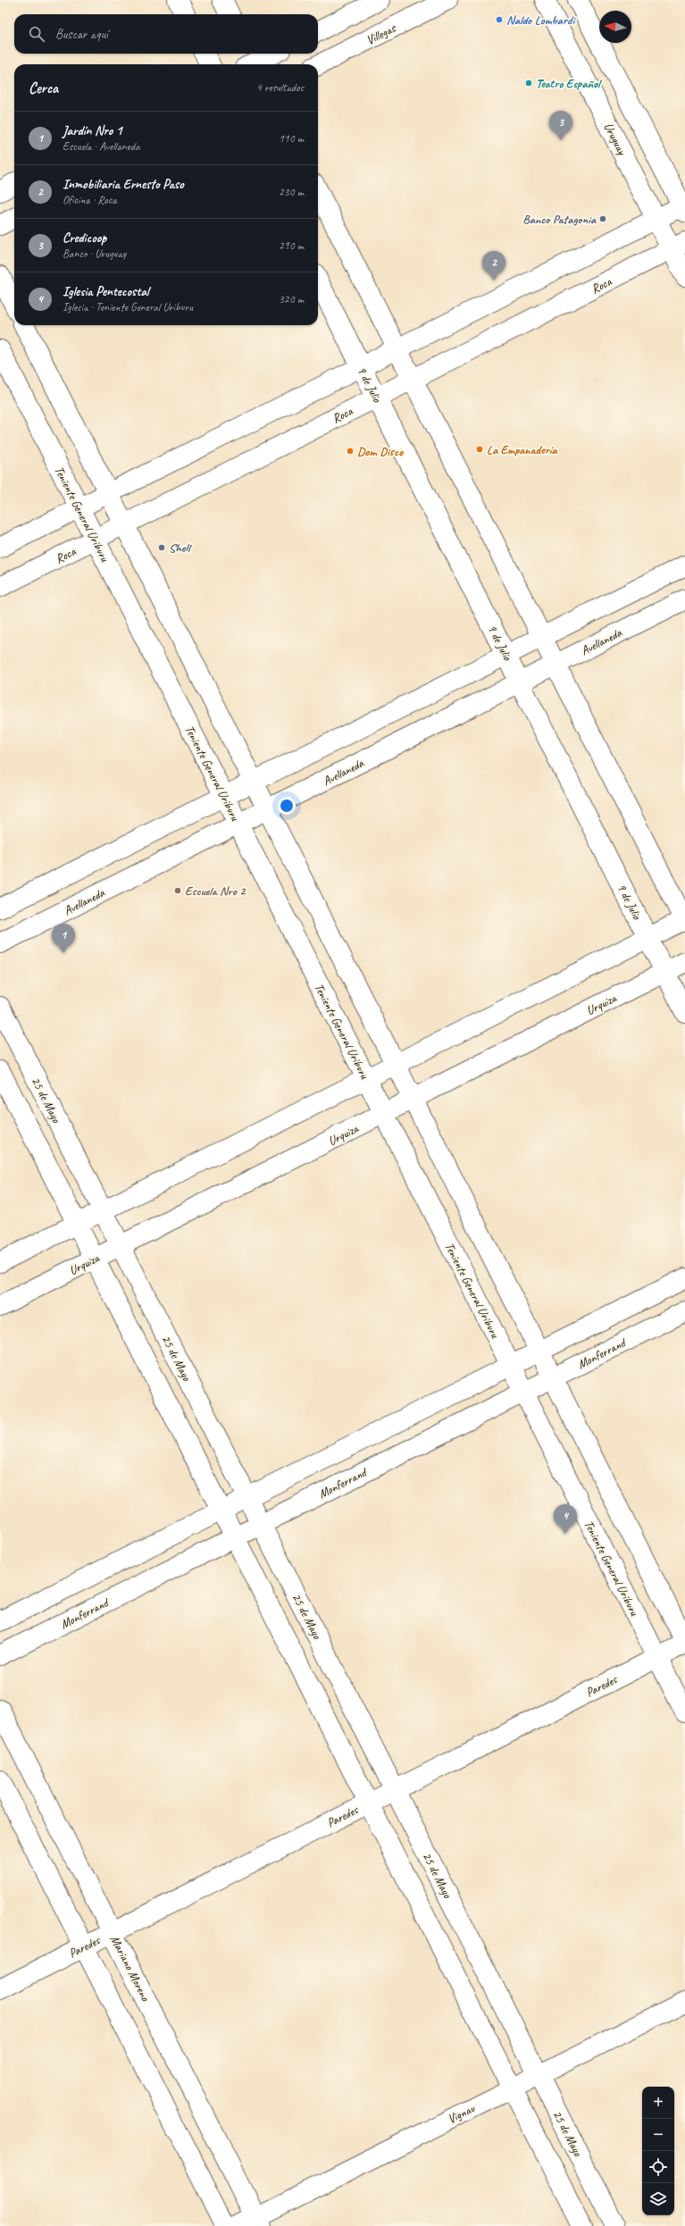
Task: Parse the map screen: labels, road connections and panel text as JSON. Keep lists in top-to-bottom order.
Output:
{
  "streets": {
    "street": [
      "Villegas",
      "Uruguay",
      "Roca",
      "9 de Julio",
      "Teniente General Uriburu",
      "Avellaneda",
      "Urquiza",
      "25 de Mayo",
      "Monferrand",
      "Paredes",
      "Mariano Moreno",
      "Vignau"
    ]
  },
  "crossings": [
    ["Uruguay", "Roca"],
    ["Roca", "9 de Julio"],
    ["Roca", "Teniente General Uriburu"],
    ["9 de Julio", "Avellaneda"],
    ["9 de Julio", "Urquiza"],
    ["Teniente General Uriburu", "Avellaneda"],
    ["Teniente General Uriburu", "Urquiza"],
    ["Teniente General Uriburu", "Monferrand"],
    ["Teniente General Uriburu", "Paredes"],
    ["Urquiza", "25 de Mayo"],
    ["25 de Mayo", "Monferrand"],
    ["25 de Mayo", "Paredes"],
    ["25 de Mayo", "Vignau"],
    ["Paredes", "Mariano Moreno"],
    ["Mariano Moreno", "Vignau"]
  ],
  "places": [
    "Naldo Lombardi",
    "Teatro Español",
    "Banco Patagonia",
    "La Empanadería",
    "Dom Disco",
    "Shell",
    "Escuela Nro 2"
  ],
  "north": "left",
  "page": {
    "search": "Buscar aquí",
    "heading": ["Cerca", "4 resultados"],
    "pins": [
      "3",
      "2",
      "1",
      "4"
    ],
    "list": [
      {
        "mark": "1",
        "name": "Jardín Nro 1",
        "note": "Escuela · Avellaneda",
        "value": "110 m"
      },
      {
        "mark": "2",
        "name": "Inmobiliaria Ernesto Paso",
        "note": "Oficina · Roca",
        "value": "230 m"
      },
      {
        "mark": "3",
        "name": "Credicoop",
        "note": "Banco · Uruguay",
        "value": "290 m"
      },
      {
        "mark": "4",
        "name": "Iglesia Pentecostal",
        "note": "Iglesia · Teniente General Uriburu",
        "value": "320 m"
      }
    ],
    "map_buttons": ["+", "−"]
  }
}
